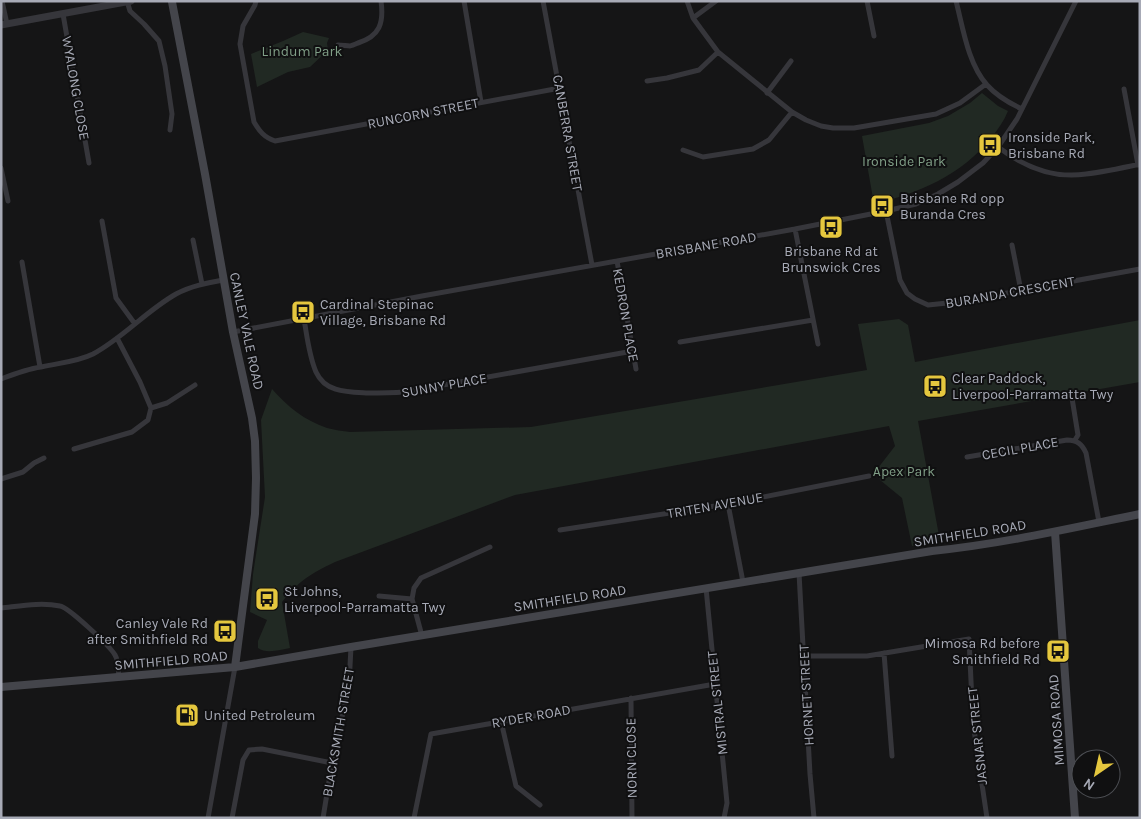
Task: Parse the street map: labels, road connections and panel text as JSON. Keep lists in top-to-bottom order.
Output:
{
  "streets": {
    "main road": ["CANLEY VALE ROAD", "SMITHFIELD ROAD", "MIMOSA ROAD"],
    "street": [
      "WYALONG CLOSE",
      "RUNCORN STREET",
      "CANBERRA STREET",
      "BRISBANE ROAD",
      "BURANDA CRESCENT",
      "KEDRON PLACE",
      "SUNNY PLACE",
      "CECIL PLACE",
      "TRITEN AVENUE",
      "HORNET STREET",
      "MISTRAL STREET",
      "RYDER ROAD",
      "BLACKSMITH STREET",
      "JASNAR STREET",
      "NORN CLOSE"
    ]
  },
  "crossings": [
    ["RUNCORN STREET", "CANBERRA STREET"],
    ["CANBERRA STREET", "BRISBANE ROAD"],
    ["BRISBANE ROAD", "BURANDA CRESCENT"],
    ["BRISBANE ROAD", "KEDRON PLACE"],
    ["BRISBANE ROAD", "CANLEY VALE ROAD"],
    ["BRISBANE ROAD", "SUNNY PLACE"],
    ["KEDRON PLACE", "SUNNY PLACE"],
    ["CANLEY VALE ROAD", "SMITHFIELD ROAD"],
    ["CECIL PLACE", "SMITHFIELD ROAD"],
    ["SMITHFIELD ROAD", "HORNET STREET"],
    ["SMITHFIELD ROAD", "MISTRAL STREET"],
    ["SMITHFIELD ROAD", "MIMOSA ROAD"],
    ["SMITHFIELD ROAD", "BLACKSMITH STREET"],
    ["HORNET STREET", "JASNAR STREET"],
    ["MISTRAL STREET", "RYDER ROAD"],
    ["RYDER ROAD", "NORN CLOSE"]
  ],
  "parks": ["Lindum Park", "Ironside Park", "Apex Park"],
  "places": {
    "bus stop": [
      "Ironside Park, Brisbane Rd",
      "Brisbane Rd opp Buranda Cres",
      "Brisbane Rd at Brunswick Cres",
      "Cardinal Stepinac Village, Brisbane Rd",
      "Clear Paddock, Liverpool-Parramatta Twy",
      "St Johns, Liverpool-Parramatta Twy",
      "Canley Vale Rd after Smithfield Rd",
      "Mimosa Rd before Smithfield Rd"
    ],
    "fuel station": ["United Petroleum"]
  },
  "north": "bottom left"
}
